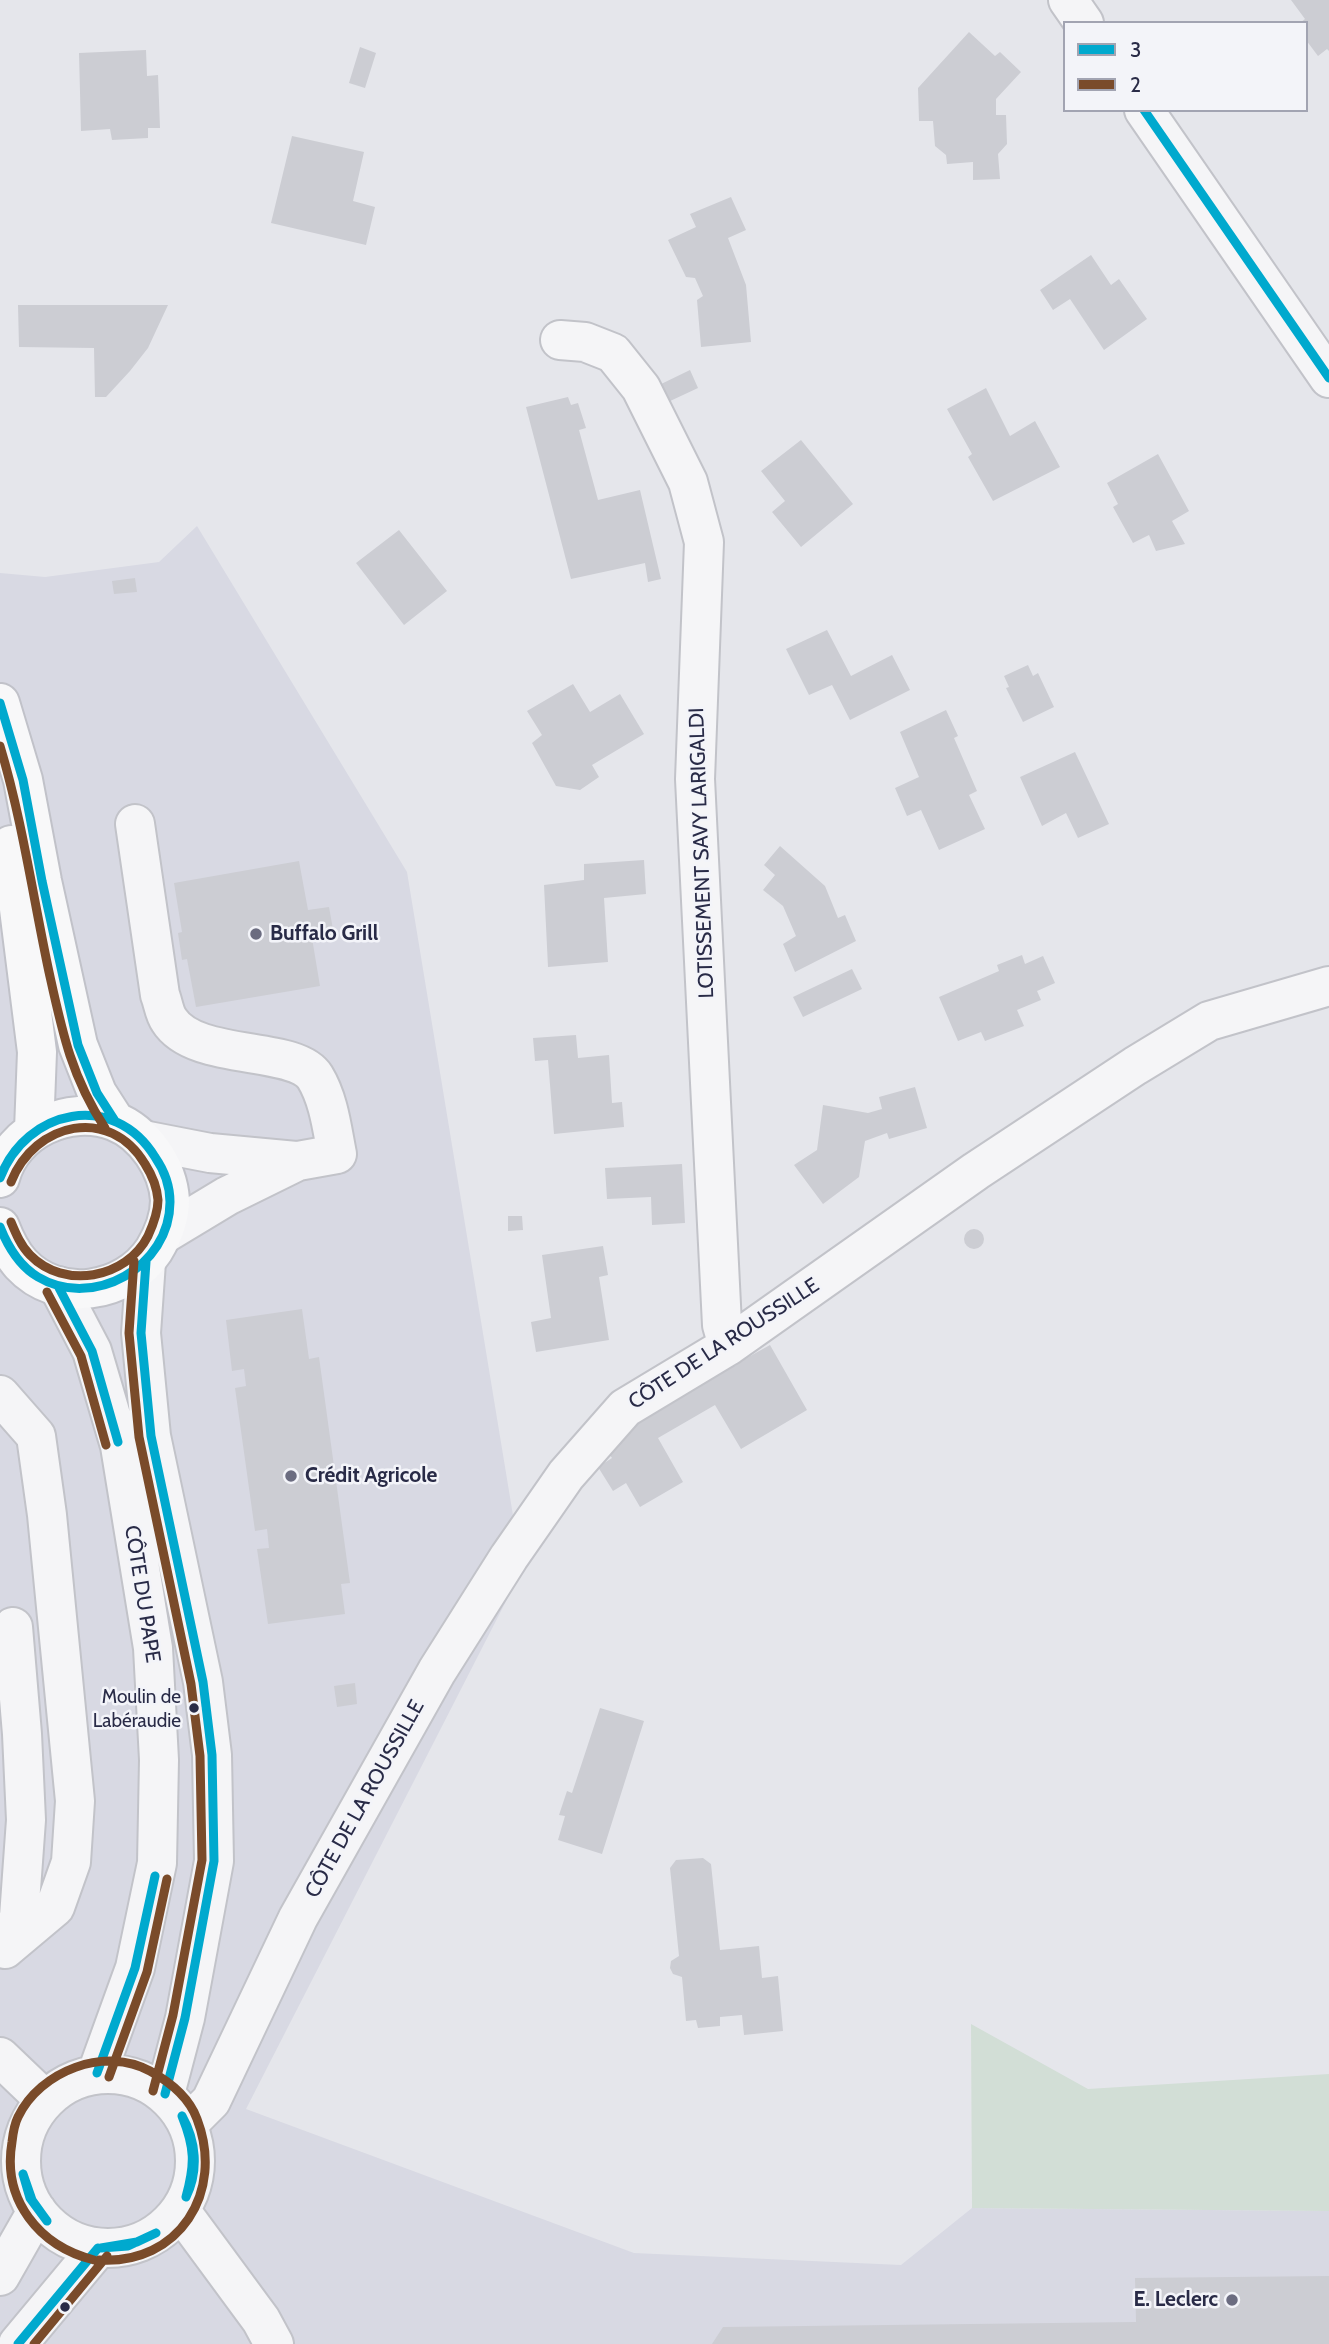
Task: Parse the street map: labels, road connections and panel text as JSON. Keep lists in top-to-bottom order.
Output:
{
  "streets": {
    "street": ["LOTISSEMENT SAVY LARIGALDI", "CÔTE DE LA ROUSSILLE", "CÔTE DU PAPE"]
  },
  "crossings": [
    ["LOTISSEMENT SAVY LARIGALDI", "CÔTE DE LA ROUSSILLE"],
    ["CÔTE DE LA ROUSSILLE", "CÔTE DU PAPE"]
  ],
  "places": [
    "Buffalo Grill",
    "Crédit Agricole",
    "Moulin de Labéraudie",
    "E. Leclerc"
  ],
  "lines": ["transit line 3", "transit line 2"],
  "legend": ["3", "2"]
}
